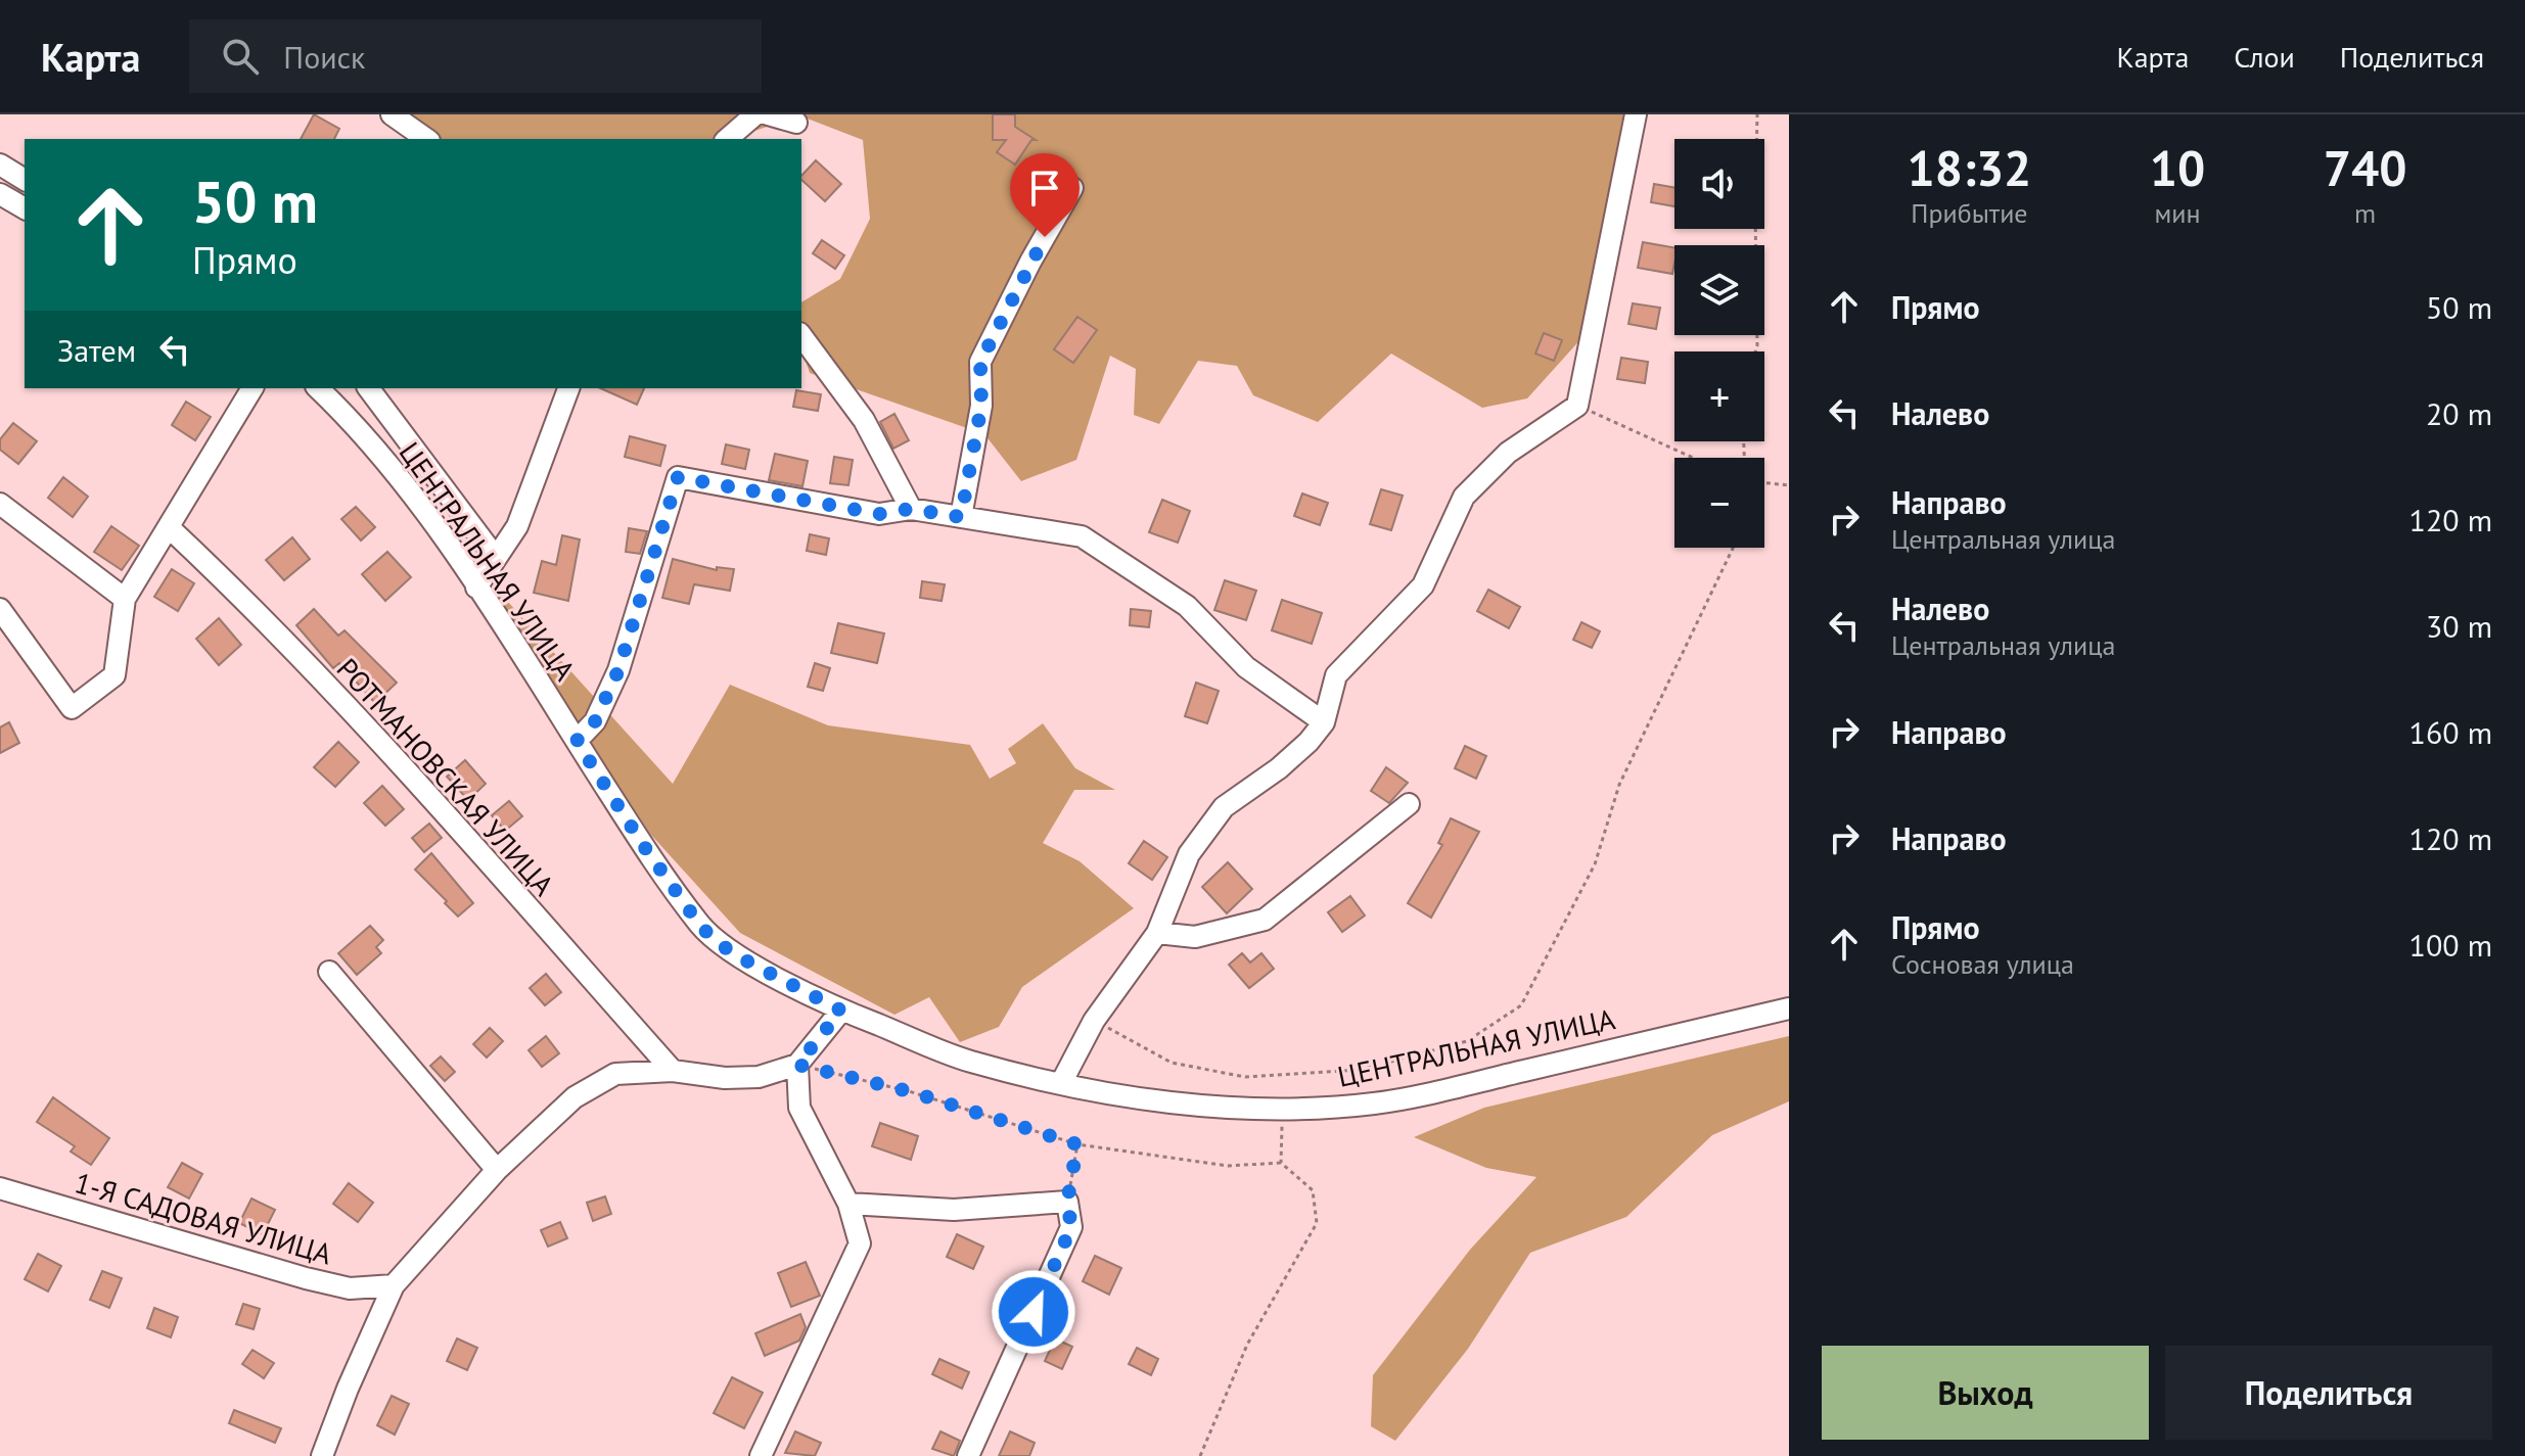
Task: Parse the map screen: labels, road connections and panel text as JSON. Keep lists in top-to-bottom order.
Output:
{
  "streets": {
    "street": ["ЦЕНТРАЛЬНАЯ УЛИЦА", "РОТМАНОВСКАЯ УЛИЦА", "1-Я САДОВАЯ УЛИЦА"]
  },
  "page": {
    "header": "Карта",
    "search": "Поиск",
    "nav": ["Карта", "Слои", "Поделиться"],
    "eta": [
      "18:32",
      "Прибытие",
      "10",
      "мин",
      "740",
      "m"
    ],
    "map_buttons": ["+", "−"],
    "turn": ["50 m", "Прямо"],
    "list": [
      {
        "name": "Прямо",
        "value": "50 m"
      },
      {
        "name": "Налево",
        "value": "20 m"
      },
      {
        "name": "Направо",
        "note": "Центральная улица",
        "value": "120 m"
      },
      {
        "name": "Налево",
        "note": "Центральная улица",
        "value": "30 m"
      },
      {
        "name": "Направо",
        "value": "160 m"
      },
      {
        "name": "Направо",
        "value": "120 m"
      },
      {
        "name": "Прямо",
        "note": "Сосновая улица",
        "value": "100 m"
      }
    ],
    "then": "Затем",
    "buttons": ["Выход", "Поделиться"]
  }
}
